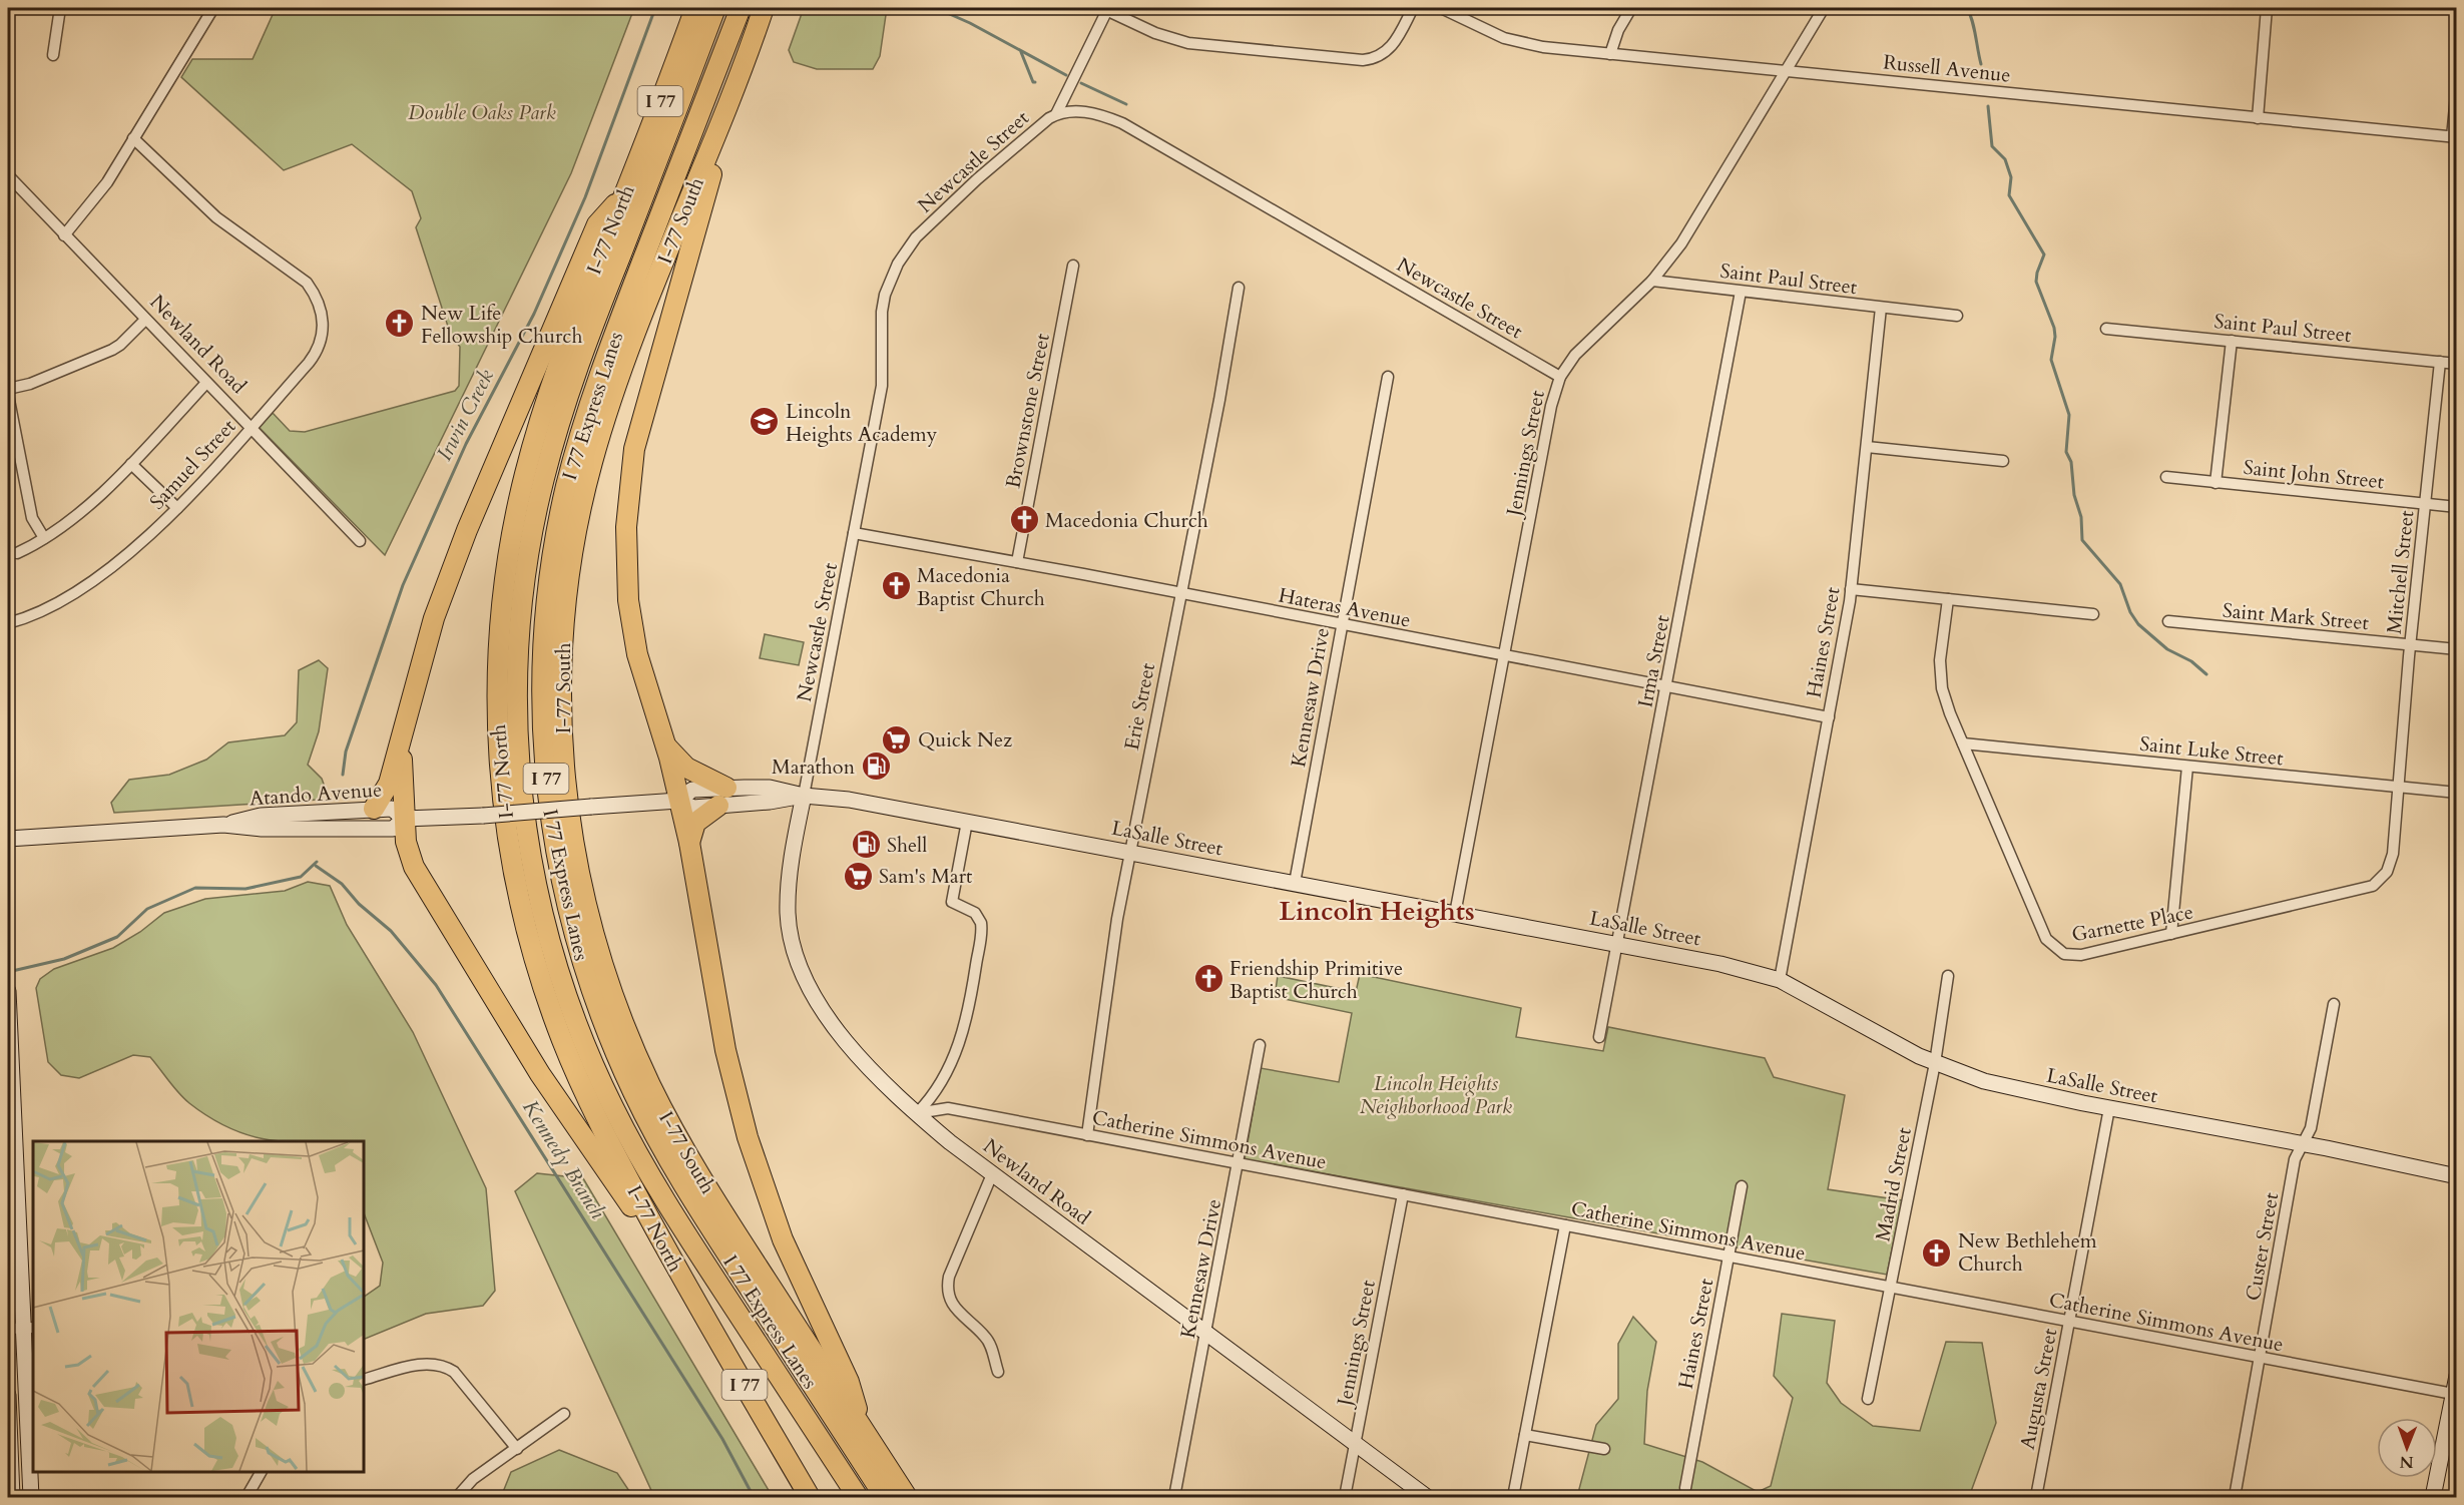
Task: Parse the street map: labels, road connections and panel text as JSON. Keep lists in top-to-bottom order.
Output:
{
  "streets": {
    "highway": [
      "I 77",
      "I-77 South",
      "I-77 North",
      "I 77 Express Lanes"
    ],
    "street": [
      "Russell Avenue",
      "Newcastle Street",
      "Saint Paul Street",
      "Newland Road",
      "Brownstone Street",
      "Jennings Street",
      "Samuel Street",
      "Saint John Street",
      "Mitchell Street",
      "Hateras Avenue",
      "Saint Mark Street",
      "Haines Street",
      "Irma Street",
      "Kennesaw Drive",
      "Erie Street",
      "Saint Luke Street",
      "Atando Avenue",
      "LaSalle Street",
      "Garnette Place",
      "Catherine Simmons Avenue",
      "Madrid Street",
      "Custer Street",
      "Augusta Street"
    ]
  },
  "crossings": [
    ["Russell Avenue", "Jennings Street"],
    ["Newcastle Street", "Newland Road"],
    ["Newcastle Street", "Jennings Street"],
    ["Newcastle Street", "Hateras Avenue"],
    ["Newcastle Street", "LaSalle Street"],
    ["Saint Paul Street", "Jennings Street"],
    ["Saint Paul Street", "Mitchell Street"],
    ["Saint Paul Street", "Haines Street"],
    ["Saint Paul Street", "Irma Street"],
    ["Newland Road", "Jennings Street"],
    ["Newland Road", "Samuel Street"],
    ["Newland Road", "Kennesaw Drive"],
    ["Newland Road", "LaSalle Street"],
    ["Newland Road", "Catherine Simmons Avenue"],
    ["Brownstone Street", "Hateras Avenue"],
    ["Jennings Street", "Hateras Avenue"],
    ["Jennings Street", "LaSalle Street"],
    ["Jennings Street", "Catherine Simmons Avenue"],
    ["Saint John Street", "Mitchell Street"],
    ["Mitchell Street", "Saint Mark Street"],
    ["Mitchell Street", "Saint Luke Street"],
    ["Mitchell Street", "Garnette Place"],
    ["Hateras Avenue", "Haines Street"],
    ["Hateras Avenue", "Irma Street"],
    ["Hateras Avenue", "Kennesaw Drive"],
    ["Hateras Avenue", "Erie Street"],
    ["Haines Street", "LaSalle Street"],
    ["Haines Street", "Catherine Simmons Avenue"],
    ["Irma Street", "LaSalle Street"],
    ["Kennesaw Drive", "LaSalle Street"],
    ["Kennesaw Drive", "Catherine Simmons Avenue"],
    ["Erie Street", "LaSalle Street"],
    ["Erie Street", "Catherine Simmons Avenue"],
    ["Saint Luke Street", "Garnette Place"],
    ["Atando Avenue", "LaSalle Street"],
    ["LaSalle Street", "Madrid Street"],
    ["LaSalle Street", "Custer Street"],
    ["LaSalle Street", "Augusta Street"],
    ["Catherine Simmons Avenue", "Madrid Street"],
    ["Catherine Simmons Avenue", "Custer Street"],
    ["Catherine Simmons Avenue", "Augusta Street"]
  ],
  "districts": ["Lincoln Heights"],
  "water": ["Irwin Creek", "Kennedy Branch"],
  "parks": ["Double Oaks Park", "Lincoln Heights Neighborhood Park"],
  "places": {
    "church": [
      "New Life Fellowship Church",
      "Macedonia Church",
      "Macedonia Baptist Church",
      "Friendship Primitive Baptist Church",
      "New Bethlehem Church"
    ],
    "school or university": ["Lincoln Heights Academy"],
    "supermarket": ["Quick Nez", "Sam's Mart"],
    "fuel station": ["Marathon", "Shell"]
  },
  "north": "bottom"
}
